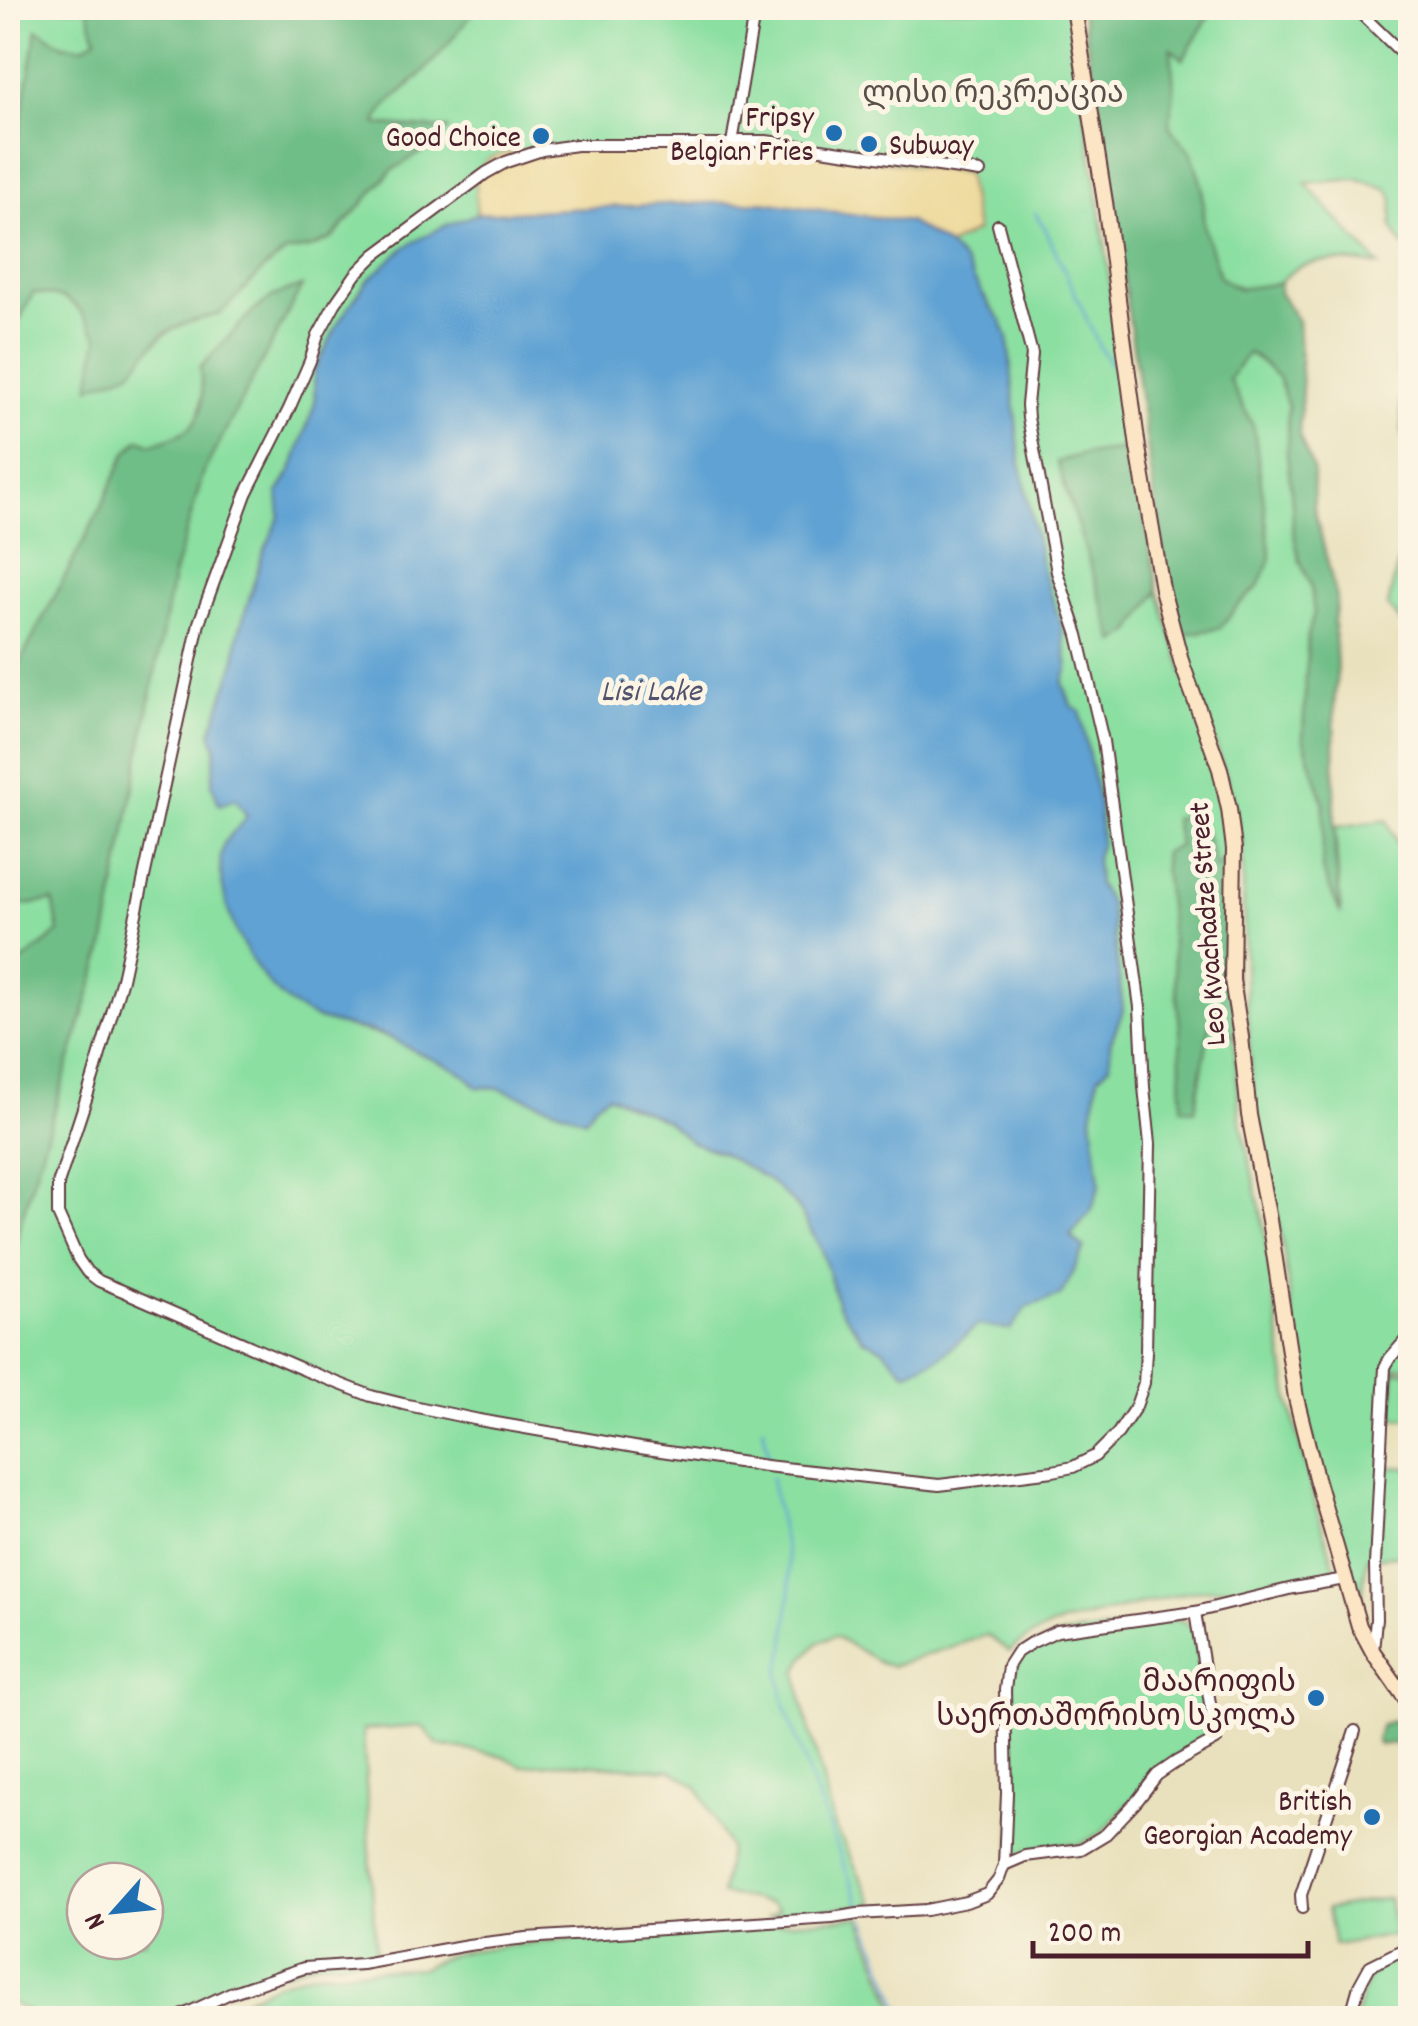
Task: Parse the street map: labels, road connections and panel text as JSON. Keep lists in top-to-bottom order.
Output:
{
  "streets": {
    "main road": ["Leo Kvachadze Street"]
  },
  "water": ["Lisi Lake"],
  "parks": ["ლისი რეკრეაცია"],
  "places": [
    "Fripsy Belgian Fries",
    "Good Choice",
    "Subway",
    "მაარიფის საერთაშორისო სკოლა",
    "British Georgian Academy"
  ],
  "scale_bar": "200 m",
  "north": "bottom left"
}
